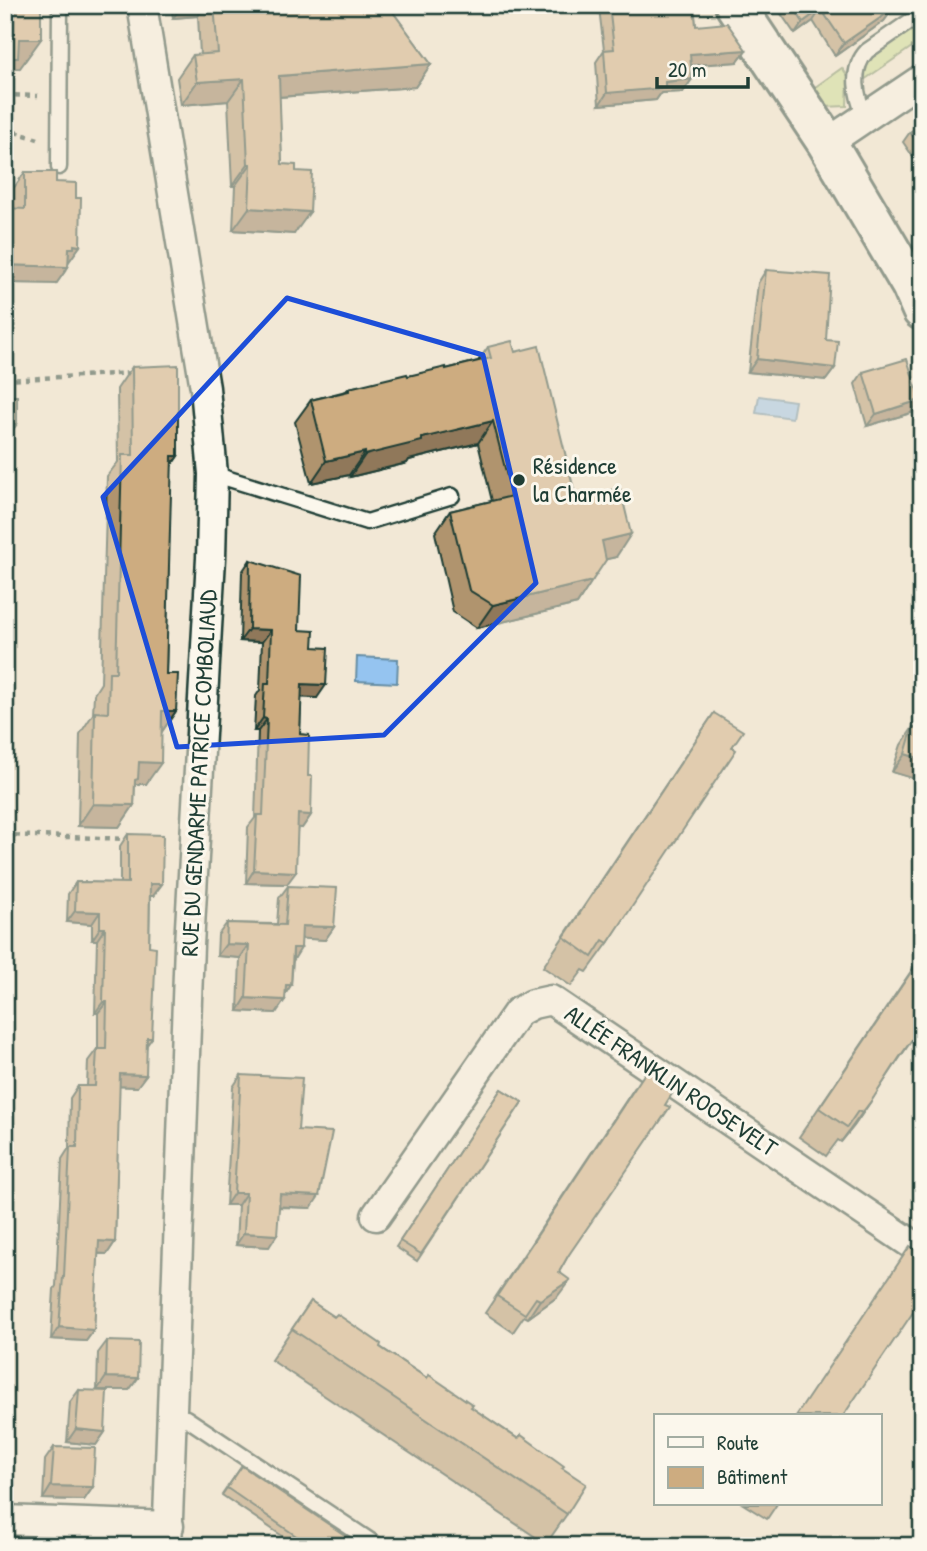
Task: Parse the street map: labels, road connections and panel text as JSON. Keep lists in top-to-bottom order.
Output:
{
  "streets": {
    "street": ["RUE DU GENDARME PATRICE COMBOLIAUD", "ALLÉE FRANKLIN ROOSEVELT"]
  },
  "places": ["Résidence la Charmée"],
  "legend": ["Route", "Bâtiment"],
  "scale_bar": "20 m"
}
